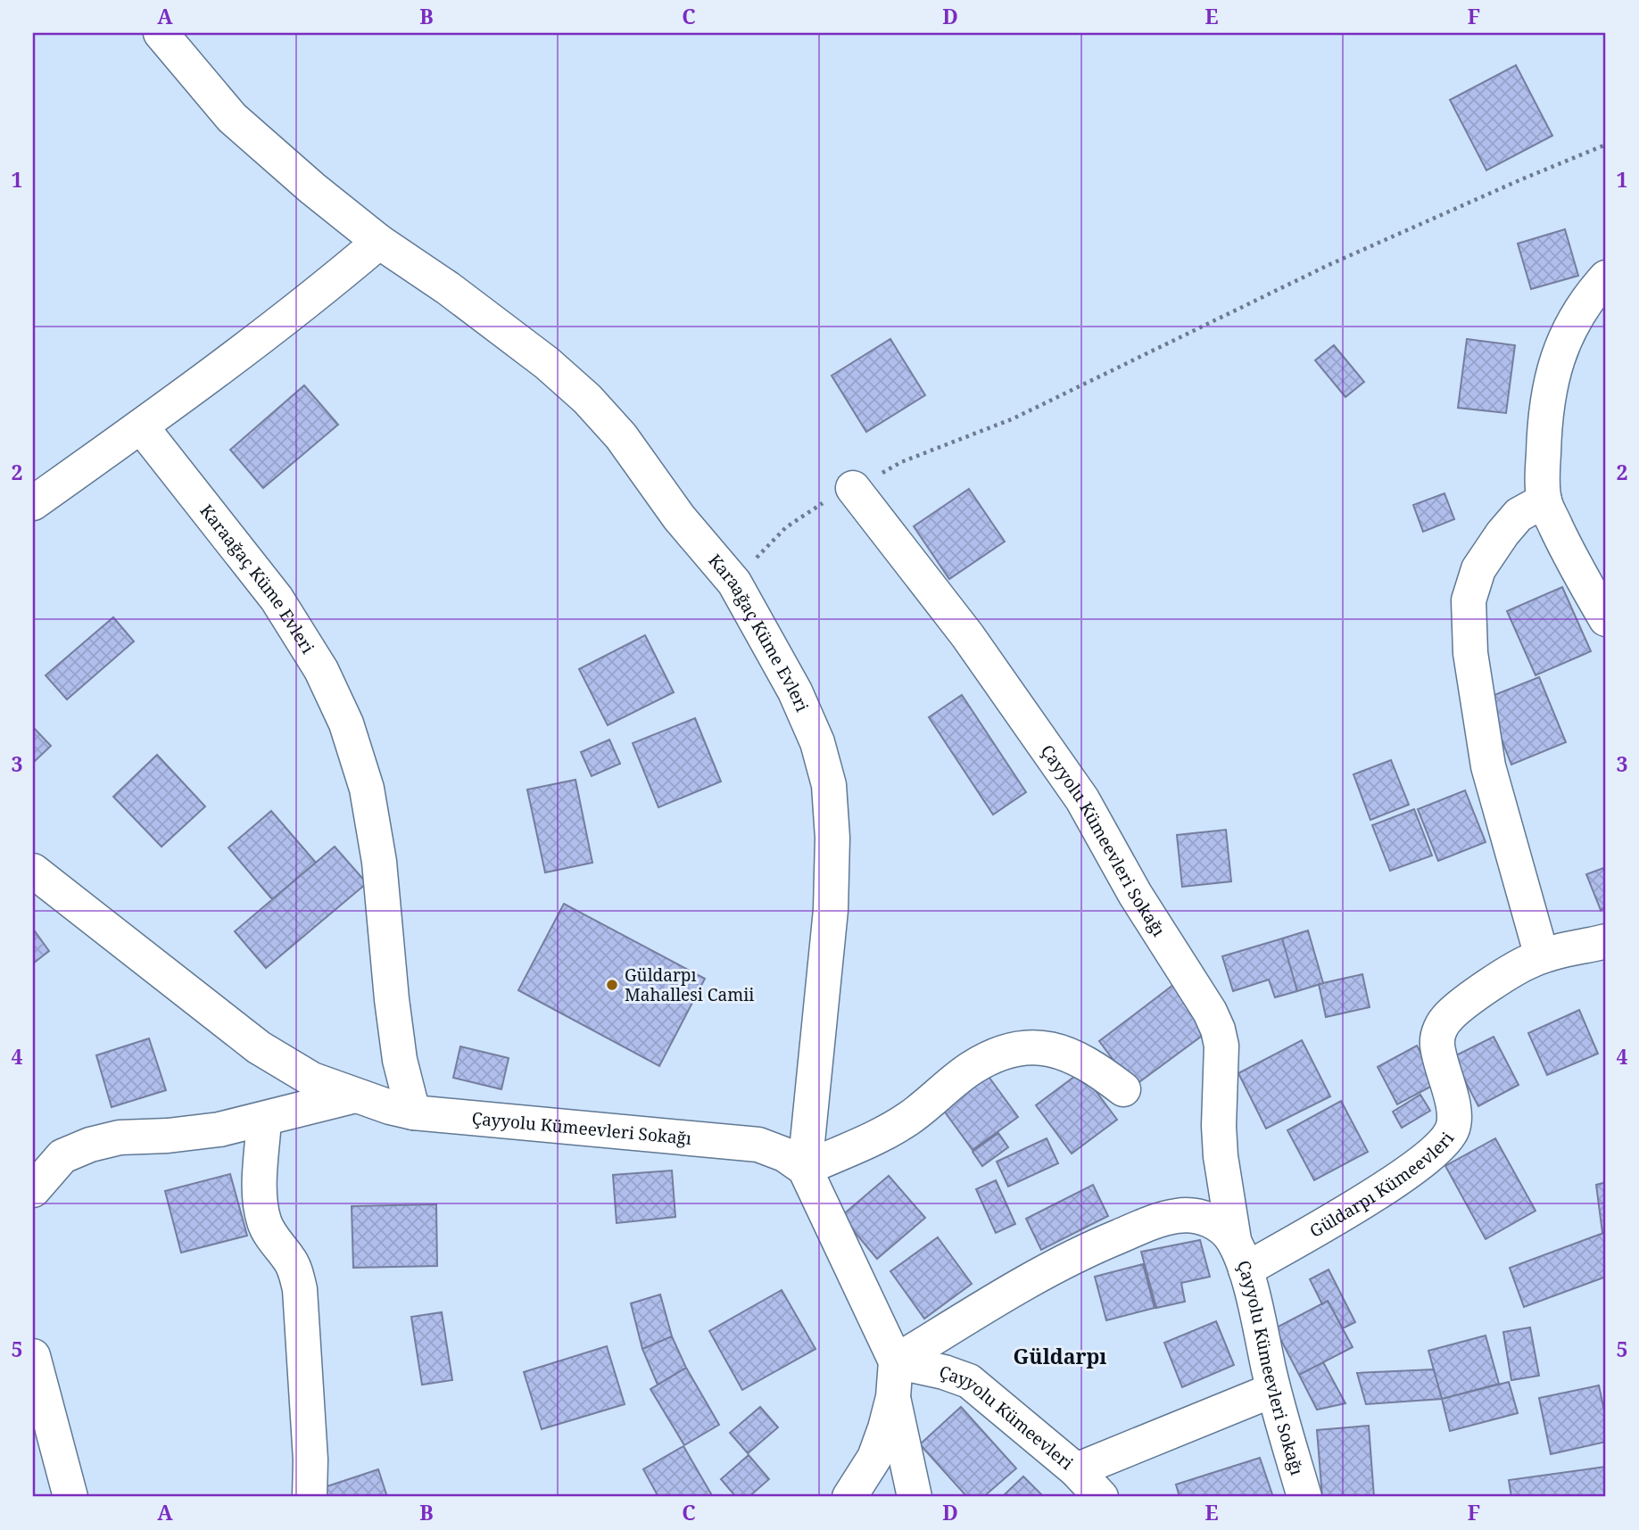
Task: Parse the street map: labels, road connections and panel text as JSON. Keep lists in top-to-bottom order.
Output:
{
  "streets": {
    "street": [
      "Karaağaç Küme Evleri",
      "Çayyolu Kümeevleri Sokağı",
      "Güldarpı Kümeevleri",
      "Çayyolu Kümeevleri"
    ]
  },
  "crossings": [
    ["Karaağaç Küme Evleri", "Çayyolu Kümeevleri Sokağı"],
    ["Çayyolu Kümeevleri Sokağı", "Güldarpı Kümeevleri"],
    ["Çayyolu Kümeevleri Sokağı", "Çayyolu Kümeevleri"]
  ],
  "districts": ["Güldarpı"],
  "places": ["Güldarpı Mahallesi Camii"],
  "grid": {
    "columns": [
      "A",
      "B",
      "C",
      "D",
      "E",
      "F"
    ],
    "rows": [
      "1",
      "2",
      "3",
      "4",
      "5"
    ]
  }
}
